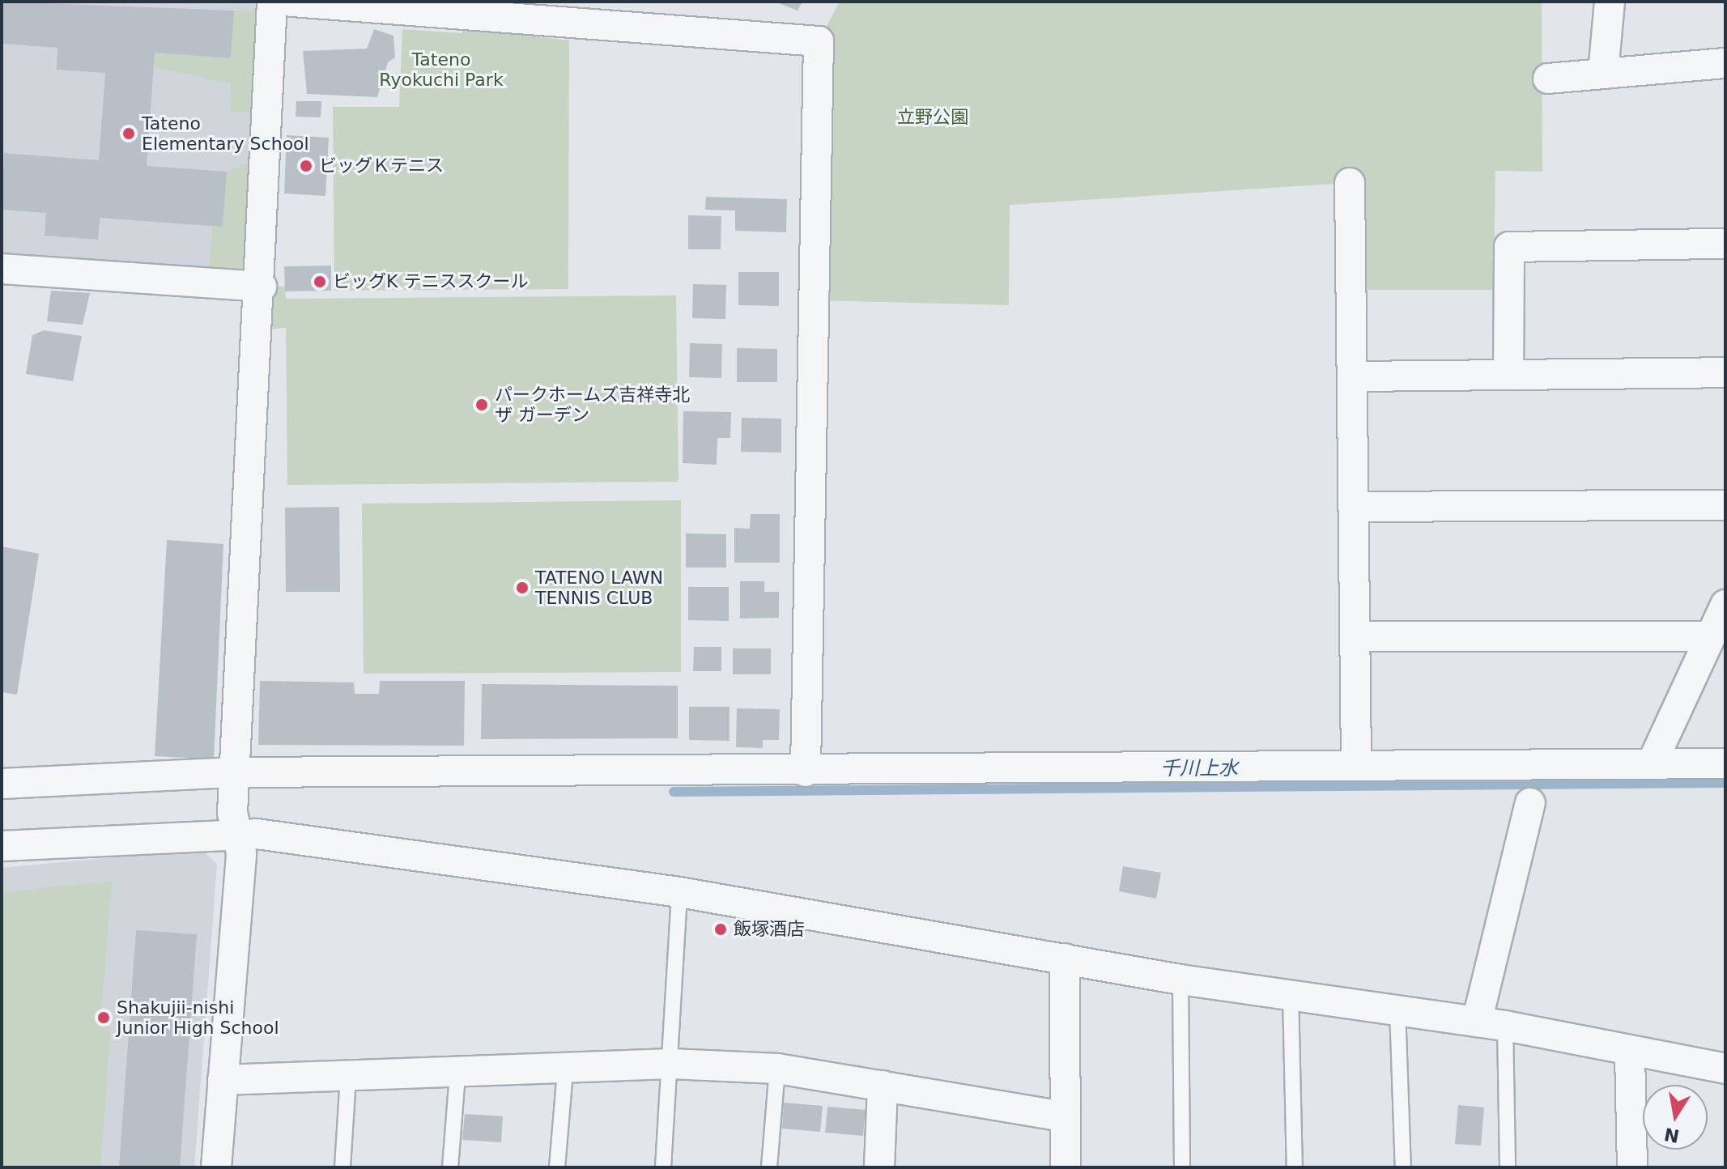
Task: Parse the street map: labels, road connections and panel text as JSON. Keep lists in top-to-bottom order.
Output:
{
  "water": ["千川上水"],
  "parks": ["Tateno Ryokuchi Park", "立野公園"],
  "places": [
    "Tateno Elementary School",
    "ビッグＫテニス",
    "ビッグK テニススクール",
    "パークホームズ吉祥寺北 ザ ガーデン",
    "TATENO LAWN TENNIS CLUB",
    "飯塚酒店",
    "Shakujii-nishi Junior High School"
  ],
  "north": "bottom"
}
